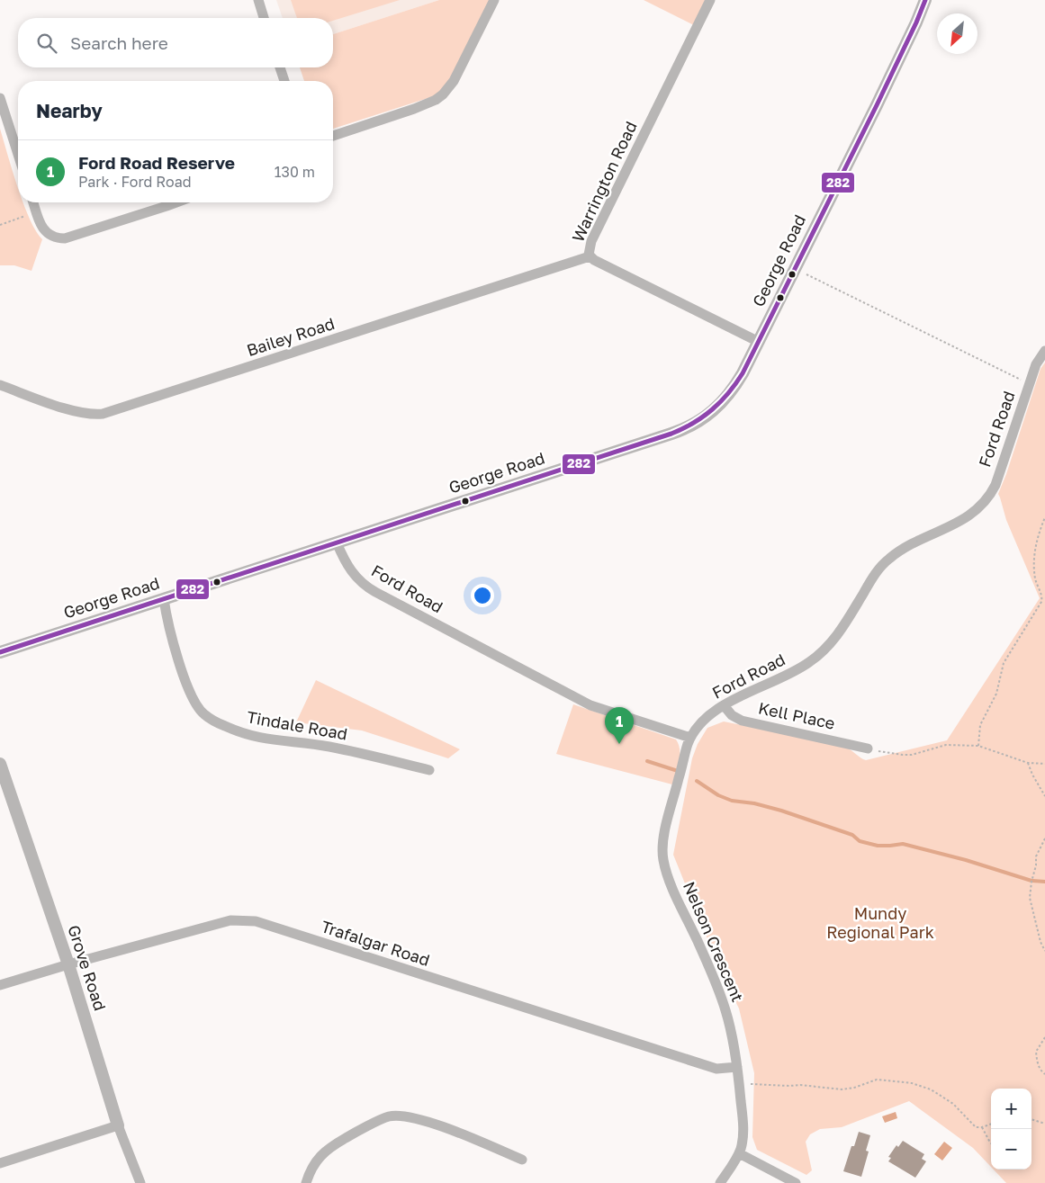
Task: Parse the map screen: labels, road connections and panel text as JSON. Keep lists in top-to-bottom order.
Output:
{
  "streets": {
    "street": [
      "Warrington Road",
      "George Road",
      "Bailey Road",
      "Ford Road",
      "Kell Place",
      "Tindale Road",
      "Nelson Crescent",
      "Trafalgar Road",
      "Grove Road"
    ]
  },
  "crossings": [
    ["Warrington Road", "George Road"],
    ["Warrington Road", "Bailey Road"],
    ["George Road", "Ford Road"],
    ["George Road", "Tindale Road"],
    ["Ford Road", "Kell Place"],
    ["Ford Road", "Nelson Crescent"],
    ["Nelson Crescent", "Trafalgar Road"],
    ["Trafalgar Road", "Grove Road"]
  ],
  "parks": ["Mundy Regional Park"],
  "lines": ["transit line 282"],
  "north": "bottom left",
  "page": {
    "search": "Search here",
    "heading": "Nearby",
    "list": [
      {
        "mark": "1",
        "name": "Ford Road Reserve",
        "note": "Park · Ford Road",
        "value": "130 m"
      }
    ],
    "pins": "1",
    "map_buttons": ["+", "−"]
  }
}
